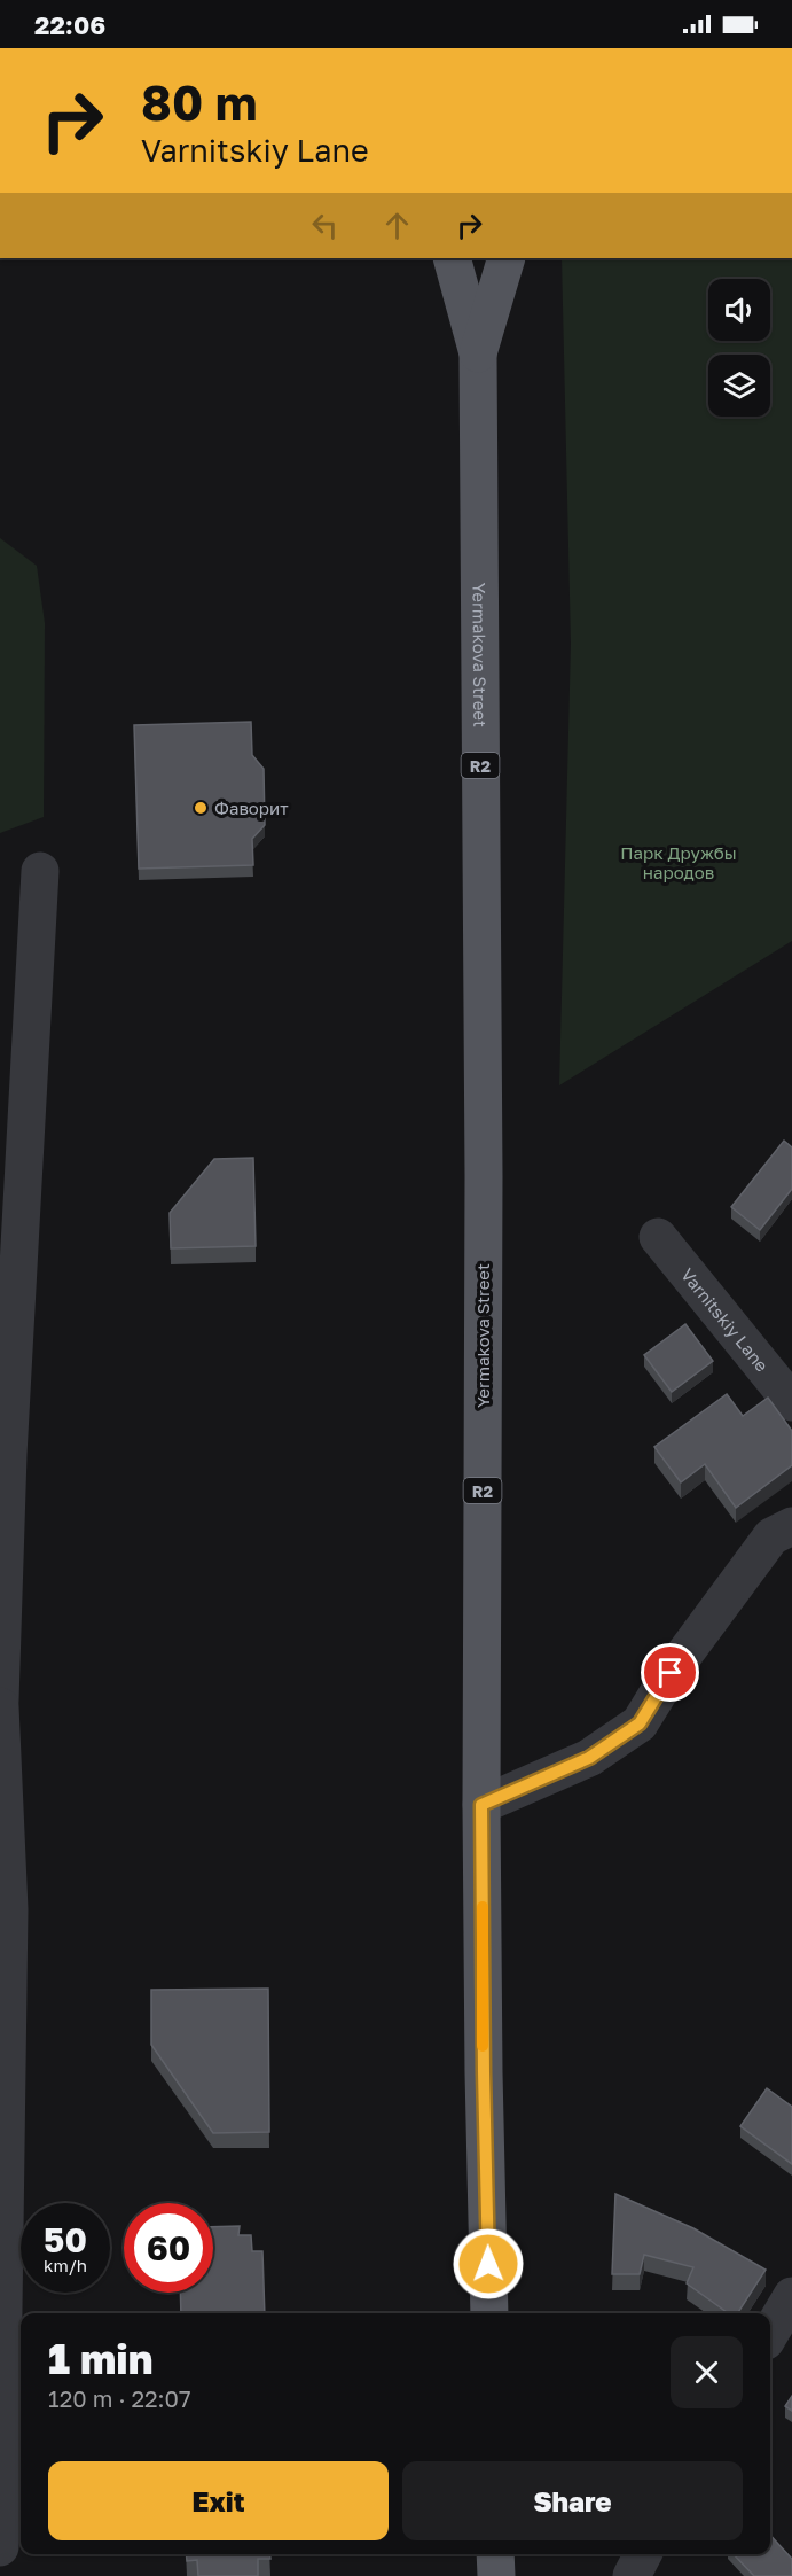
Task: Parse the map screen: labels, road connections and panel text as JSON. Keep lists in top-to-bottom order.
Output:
{
  "streets": {
    "main road": ["Yermakova Street", "R2"],
    "street": ["Varnitskiy Lane"]
  },
  "crossings": [
    ["Yermakova Street", "R2"]
  ],
  "parks": ["Парк Дружбы народов"],
  "places": ["Фаворит"],
  "page": {
    "status": "22:06",
    "turn": ["80 m", "Varnitskiy Lane"],
    "speed": "50 km/h",
    "limit": "60",
    "heading": ["1 min", "120 m · 22:07"],
    "buttons": ["Exit", "Share"]
  }
}
